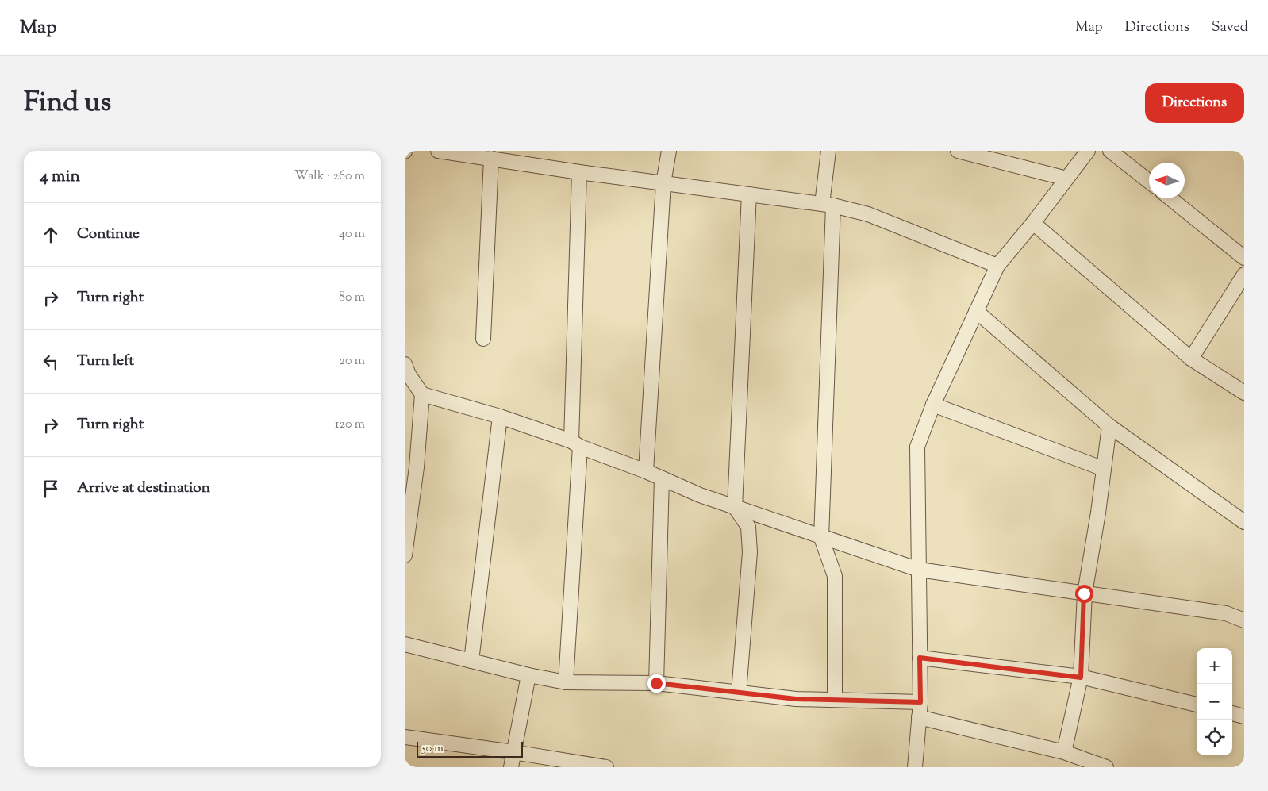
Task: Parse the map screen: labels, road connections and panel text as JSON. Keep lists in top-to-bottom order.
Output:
{
  "scale_bar": "50 m",
  "north": "left",
  "page": {
    "header": "Map",
    "nav": ["Map", "Directions", "Saved"],
    "title": "Find us",
    "buttons": "Directions",
    "heading": ["4 min", "Walk · 260 m"],
    "list": [
      ["Continue", "40 m"],
      ["Turn right", "80 m"],
      ["Turn left", "20 m"],
      ["Turn right", "120 m"],
      "Arrive at destination"
    ],
    "map_buttons": ["+", "−"],
    "scale": "50 m"
  }
}
